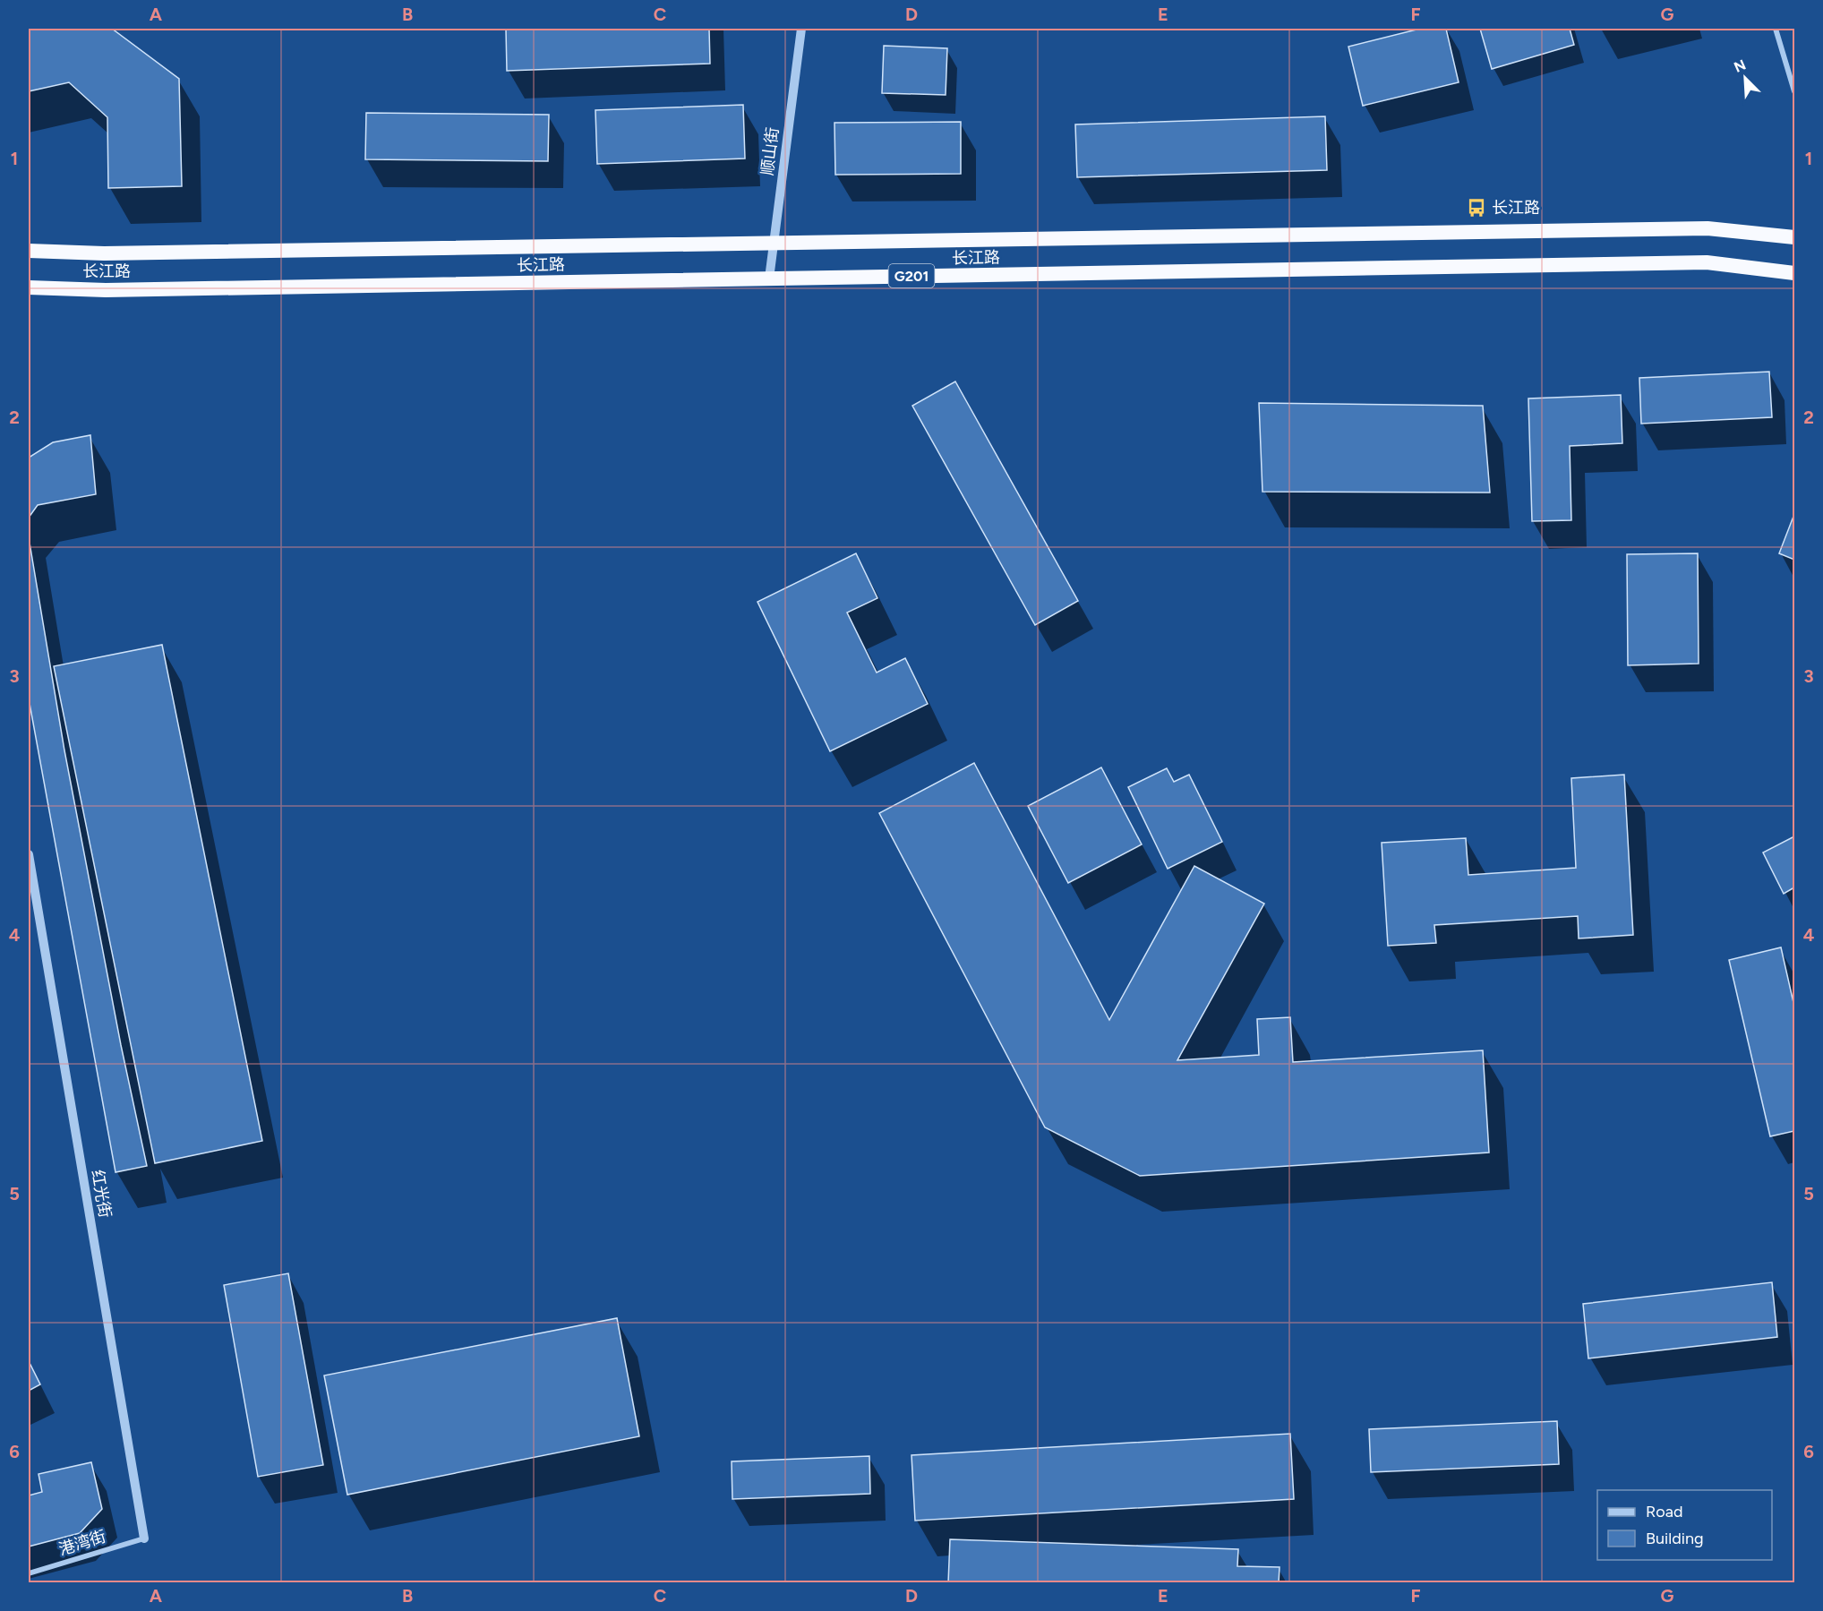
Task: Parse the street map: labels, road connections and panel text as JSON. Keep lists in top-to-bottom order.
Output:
{
  "streets": {
    "highway": ["长江路", "G201"],
    "street": ["顺山街", "红光街", "港湾街"]
  },
  "crossings": [
    ["顺山街", "长江路"],
    ["红光街", "港湾街"]
  ],
  "places": {
    "bus stop": ["长江路"]
  },
  "legend": ["Road", "Building"],
  "north": "top left",
  "grid": {
    "columns": [
      "A",
      "B",
      "C",
      "D",
      "E",
      "F",
      "G"
    ],
    "rows": [
      "1",
      "2",
      "3",
      "4",
      "5",
      "6"
    ]
  }
}
